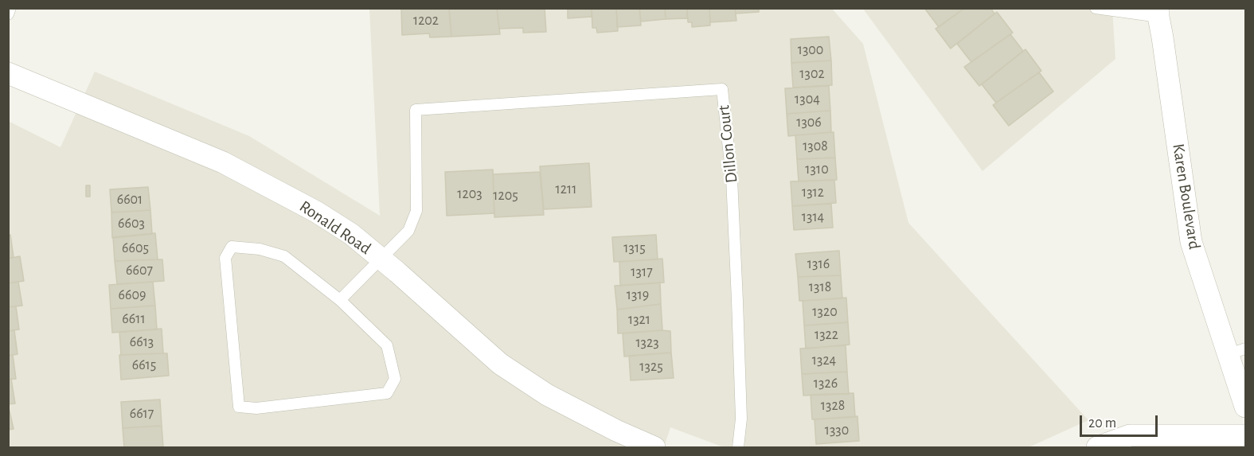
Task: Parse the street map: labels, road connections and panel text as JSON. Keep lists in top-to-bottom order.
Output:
{
  "streets": {
    "street": ["Karen Boulevard", "Ronald Road"],
    "lane": ["Dillon Court"]
  },
  "crossings": [
    ["Dillon Court", "Ronald Road"]
  ],
  "house_numbers": [
    "1202",
    "1300",
    "1302",
    "1304",
    "1306",
    "1308",
    "1310",
    "1211",
    "1312",
    "1203",
    "1205",
    "6601",
    "1314",
    "6603",
    "6605",
    "1315",
    "1316",
    "6607",
    "1317",
    "1318",
    "6609",
    "1319",
    "1320",
    "6611",
    "1321",
    "1322",
    "6613",
    "1323",
    "1324",
    "6615",
    "1325",
    "1326",
    "1328",
    "6617",
    "1330"
  ],
  "scale_bar": "20 m"
}
